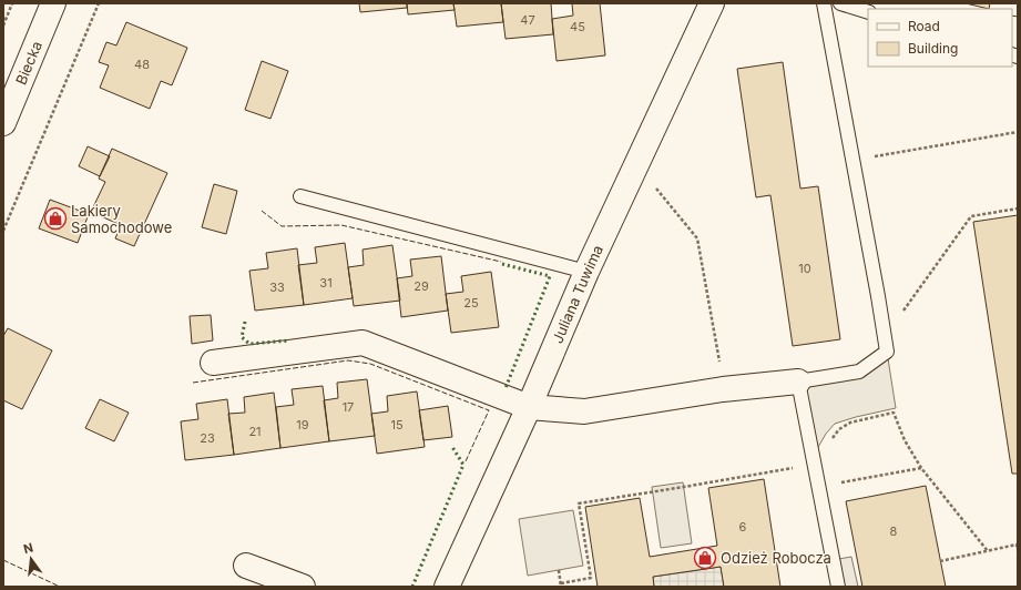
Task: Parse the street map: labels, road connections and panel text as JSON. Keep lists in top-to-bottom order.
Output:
{
  "streets": {
    "street": ["Biecka", "Juliana Tuwima"]
  },
  "places": {
    "shop": ["Lakiery Samochodowe", "Odzież Robocza"]
  },
  "house_numbers": [
    "47",
    "45",
    "48",
    "10",
    "31",
    "29",
    "33",
    "25",
    "17",
    "19",
    "15",
    "21",
    "23",
    "6",
    "8"
  ],
  "legend": ["Road", "Building"],
  "north": "top"
}
